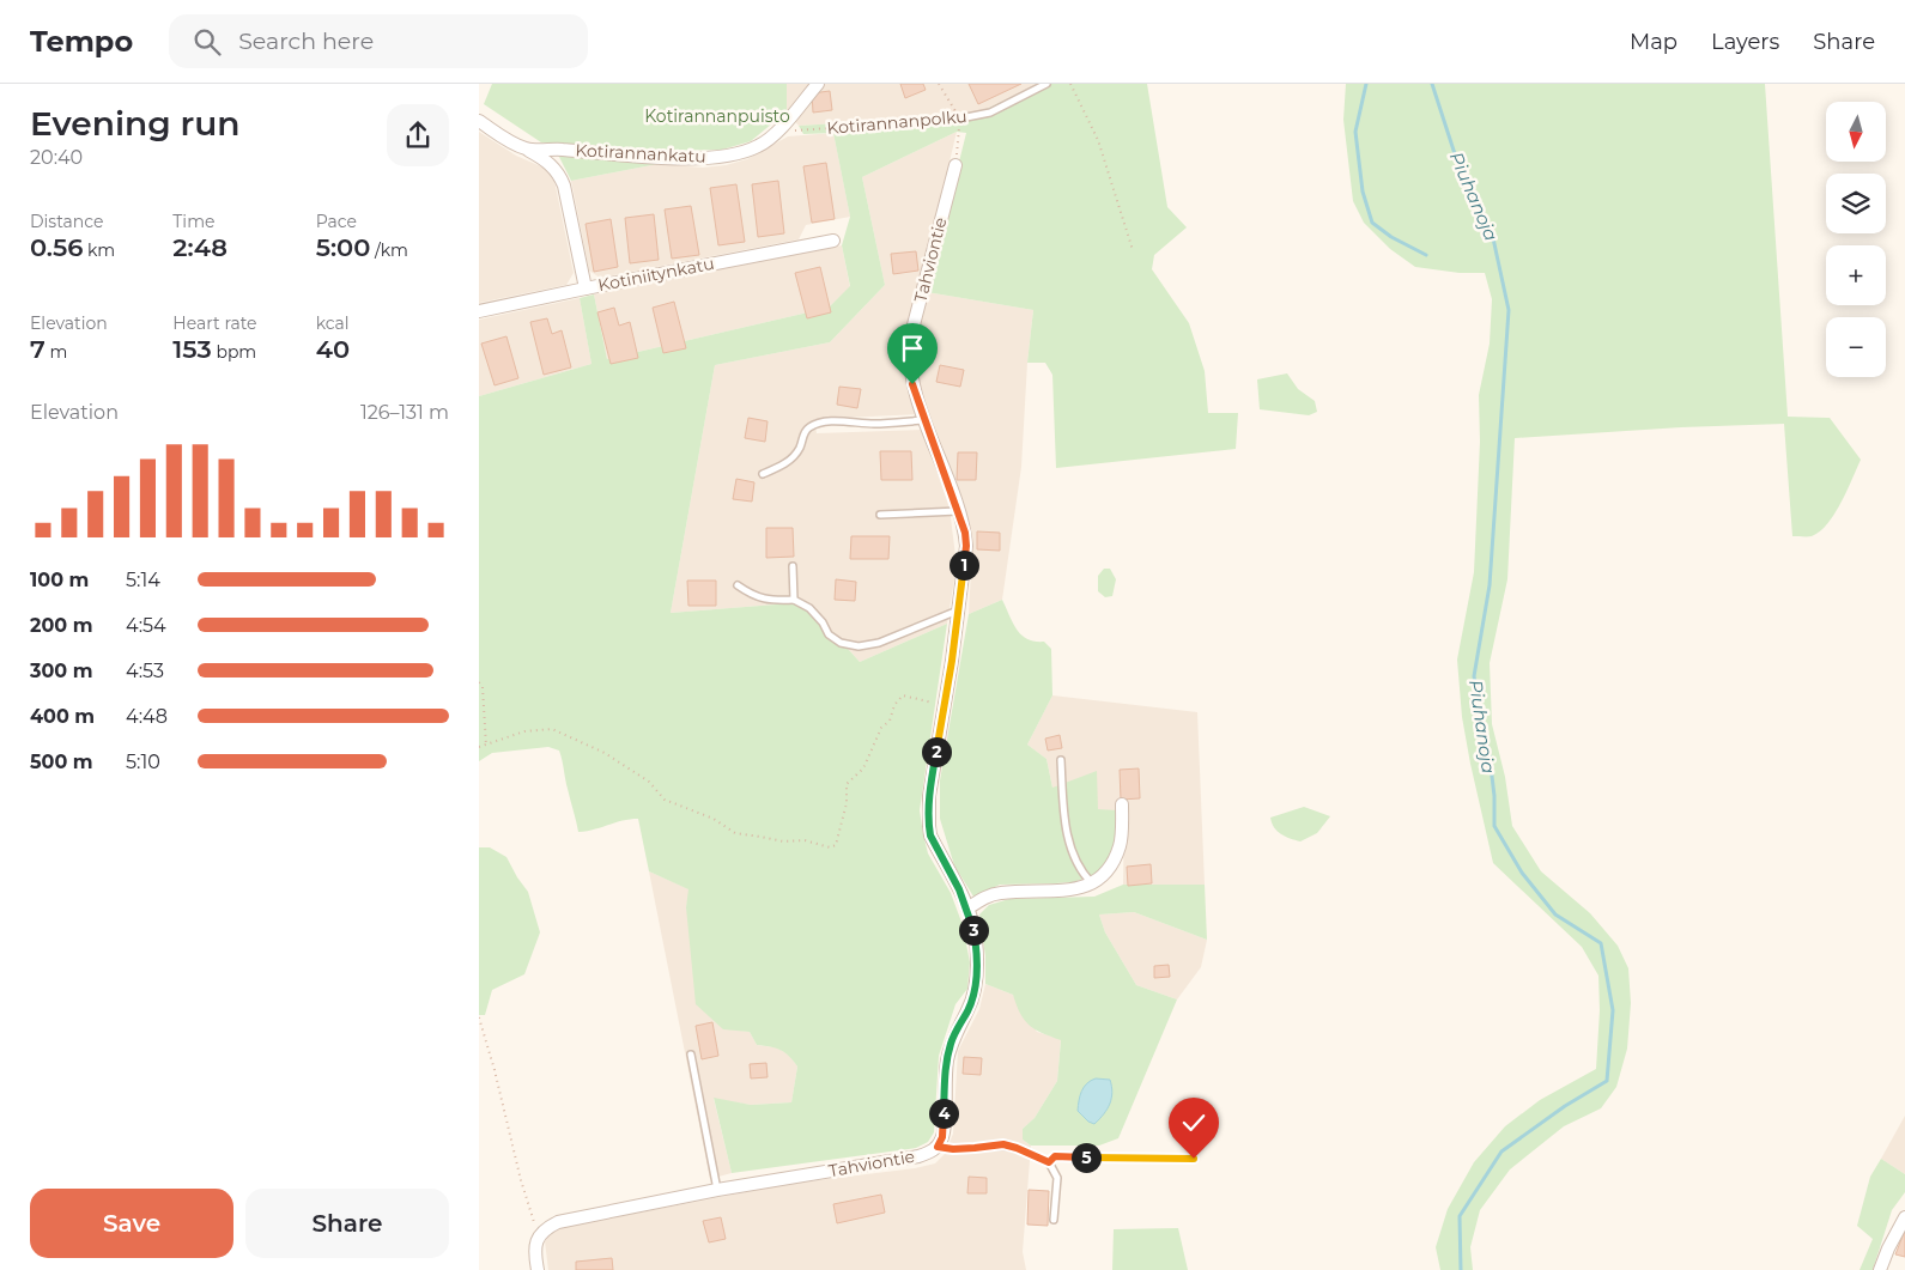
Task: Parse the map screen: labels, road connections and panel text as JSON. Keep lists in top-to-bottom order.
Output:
{
  "streets": {
    "street": ["Kotirannankatu", "Tahviontie", "Kotiniitynkatu"],
    "lane": ["Kotirannanpolku"]
  },
  "crossings": [
    ["Kotirannanpolku", "Kotirannankatu"]
  ],
  "water": ["Piuhanoja"],
  "parks": ["Kotirannanpuisto"],
  "north": "bottom",
  "page": {
    "header": "Tempo",
    "search": "Search here",
    "nav": ["Map", "Layers", "Share"],
    "heading": ["Evening run", "20:40"],
    "map_buttons": ["+", "−"],
    "stats": [
      ["Distance", "0.56 km"],
      ["Time", "2:48"],
      ["Pace", "5:00 /km"],
      ["Elevation", "7 m"],
      ["Heart rate", "153 bpm"],
      ["kcal", "40"]
    ],
    "chart": ["Elevation", "126–131 m"],
    "pins": [
      "1",
      "2",
      "3",
      "4",
      "5"
    ],
    "list": [
      {
        "name": "100 m",
        "note": "5:14"
      },
      {
        "name": "200 m",
        "note": "4:54"
      },
      {
        "name": "300 m",
        "note": "4:53"
      },
      {
        "name": "400 m",
        "note": "4:48"
      },
      {
        "name": "500 m",
        "note": "5:10"
      }
    ],
    "buttons": ["Save", "Share"]
  }
}
